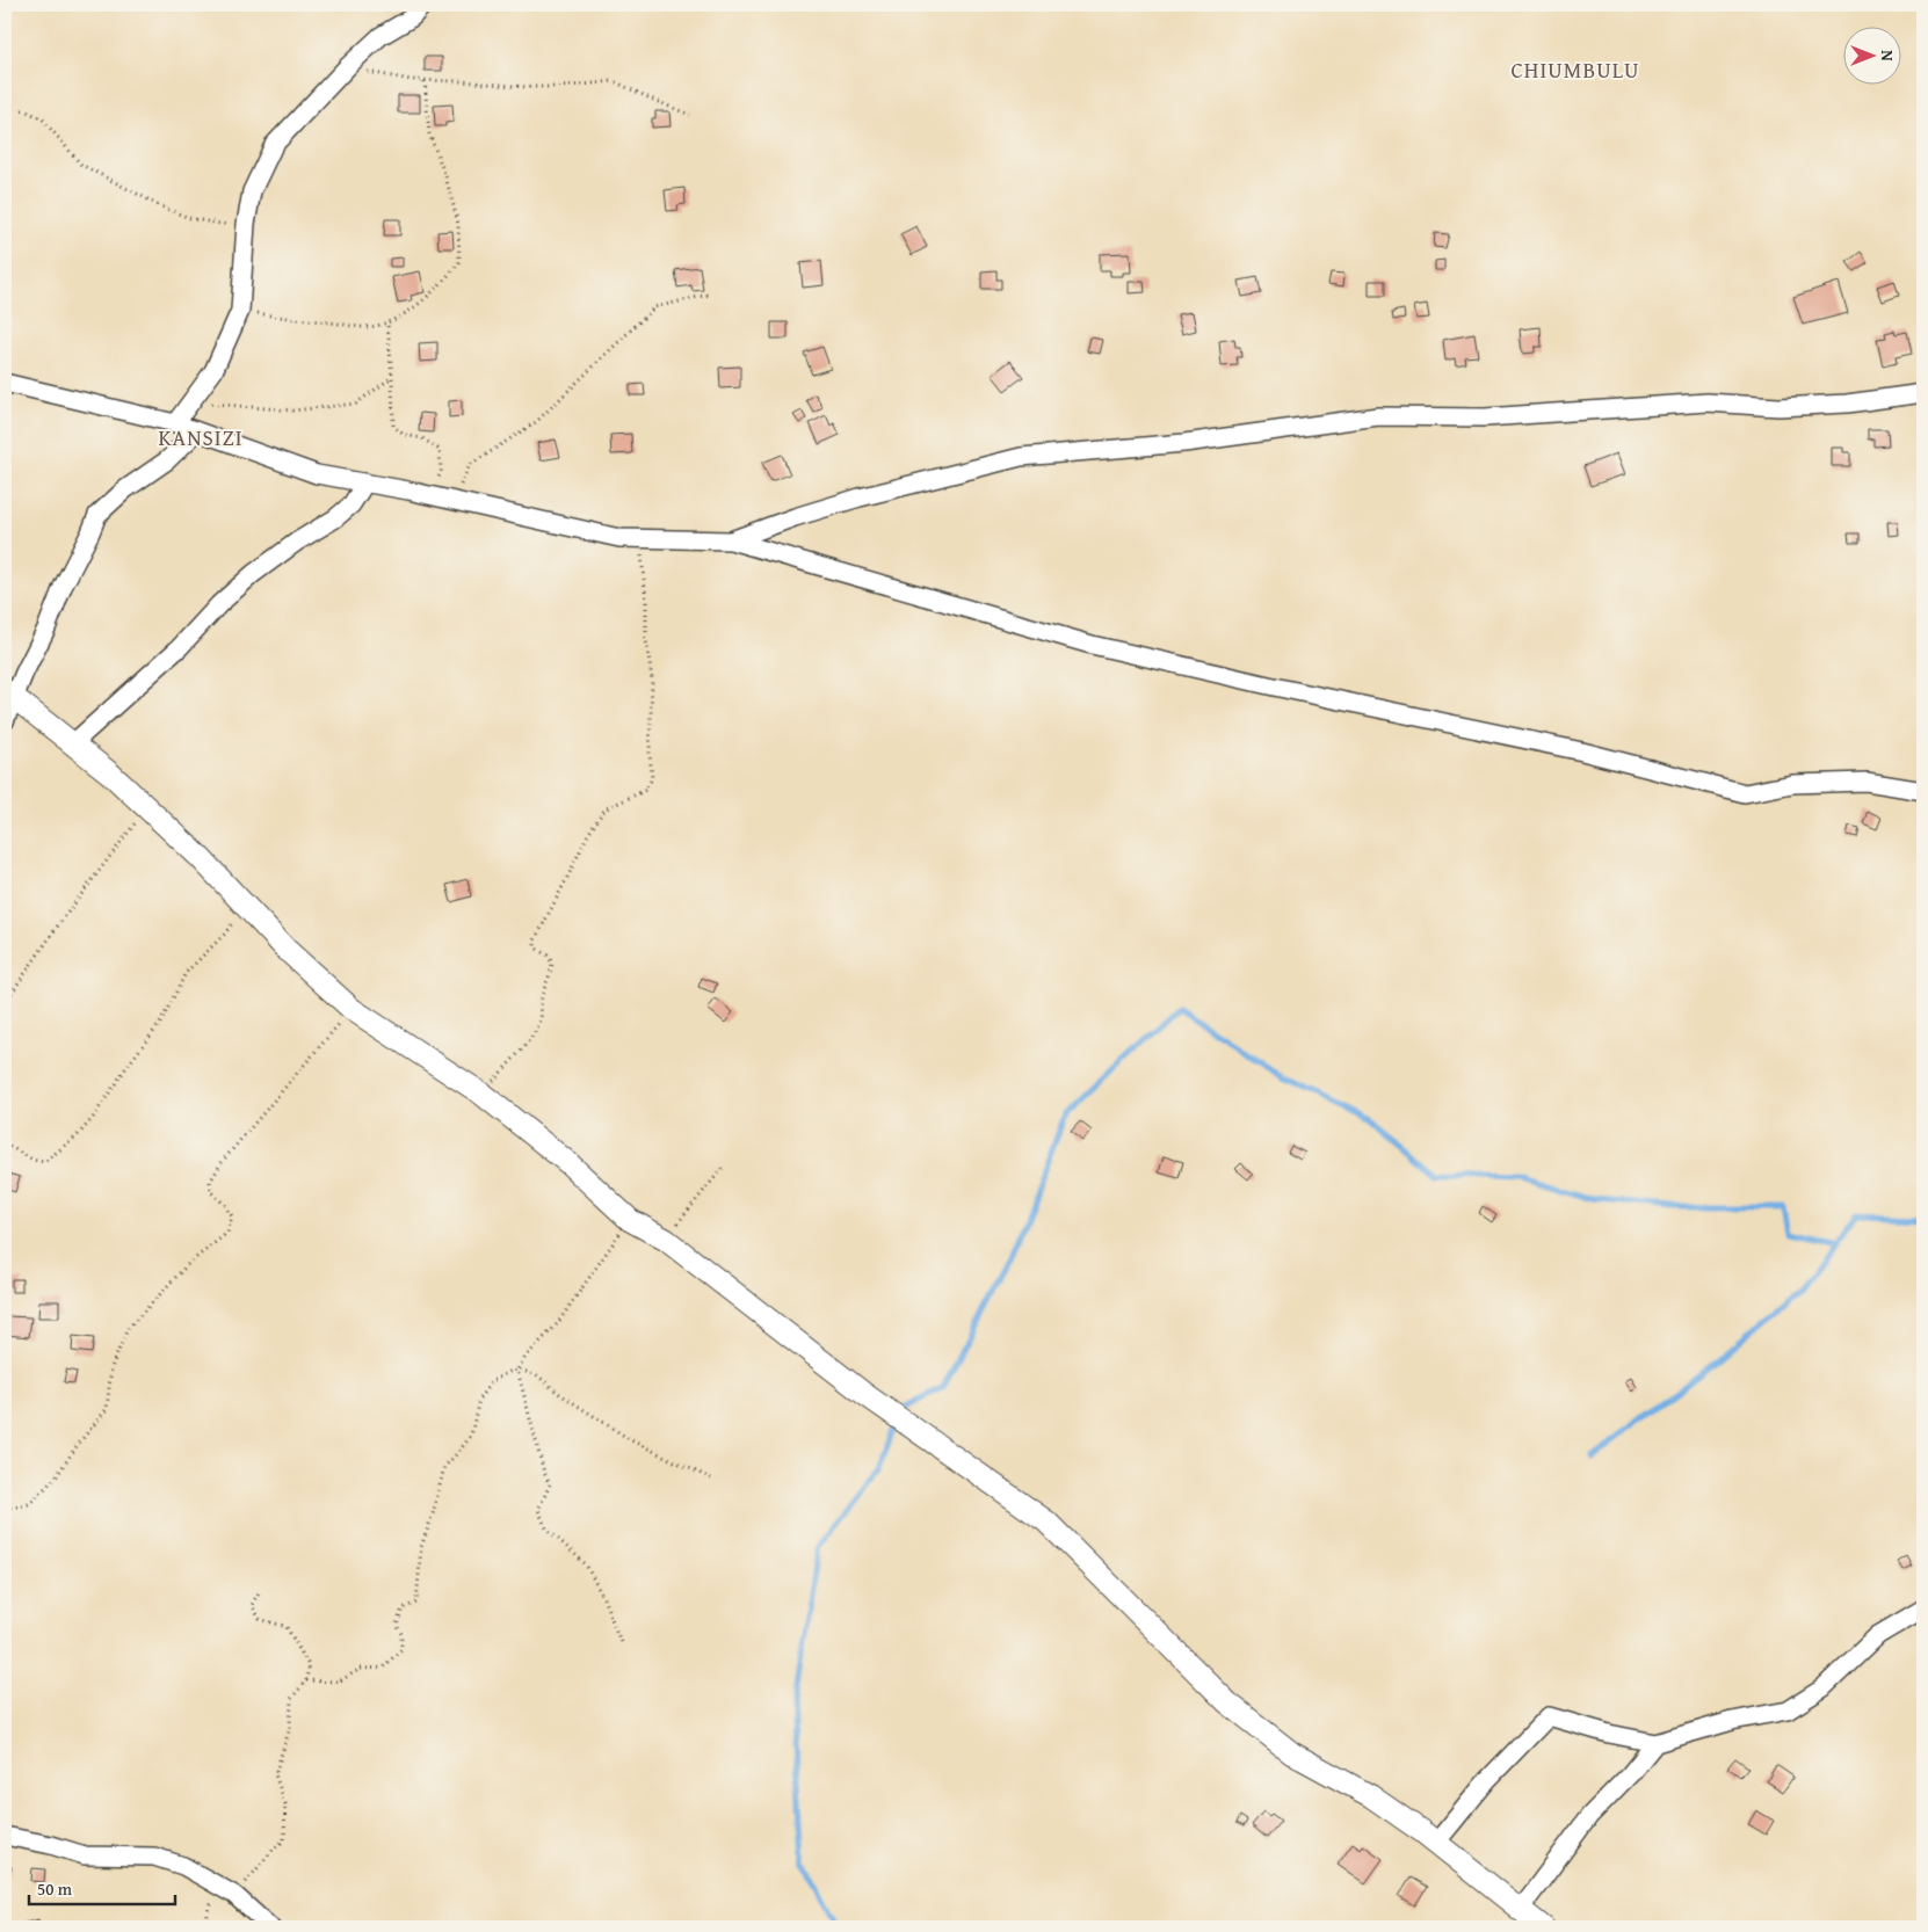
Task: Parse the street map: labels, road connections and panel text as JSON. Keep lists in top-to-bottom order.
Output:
{
  "districts": ["CHIUMBULU", "KANSIZI"],
  "scale_bar": "50 m",
  "north": "right"
}
